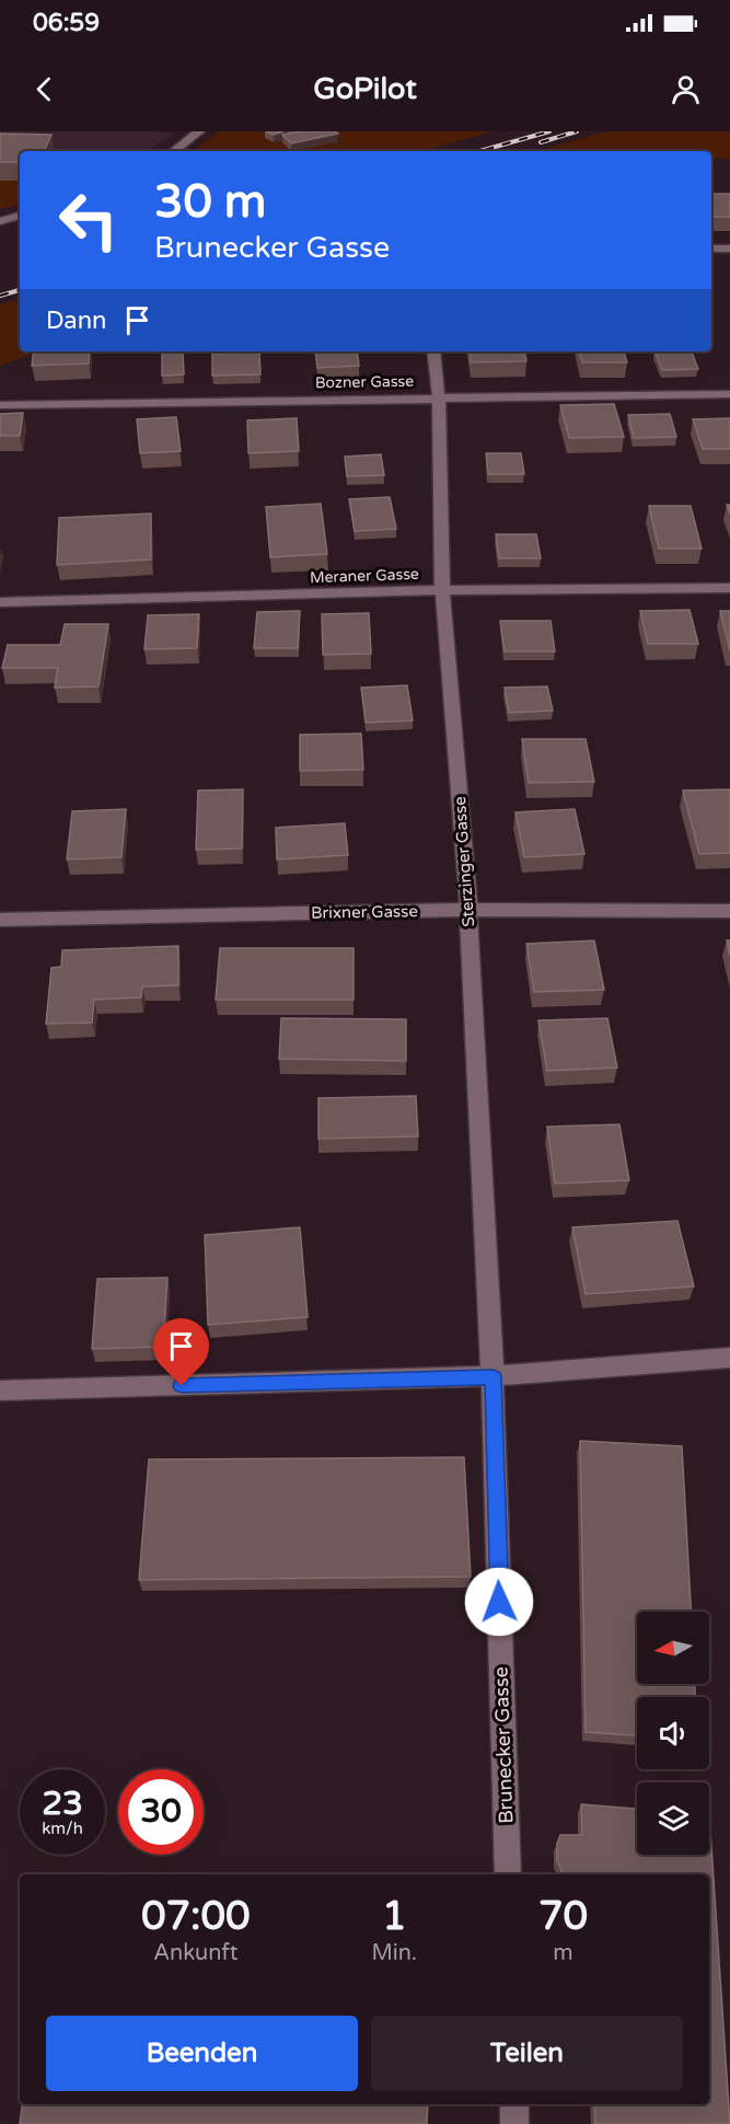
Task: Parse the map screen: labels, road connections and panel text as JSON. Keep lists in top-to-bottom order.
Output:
{
  "streets": {
    "street": [
      "Bozner Gasse",
      "Meraner Gasse",
      "Sterzinger Gasse",
      "Brixner Gasse",
      "Brunecker Gasse"
    ]
  },
  "crossings": [
    ["Bozner Gasse", "Sterzinger Gasse"],
    ["Meraner Gasse", "Sterzinger Gasse"],
    ["Sterzinger Gasse", "Brixner Gasse"],
    ["Sterzinger Gasse", "Brunecker Gasse"]
  ],
  "north": "left",
  "page": {
    "status": "06:59",
    "header": "GoPilot",
    "turn": ["30 m", "Brunecker Gasse"],
    "then": "Dann",
    "speed": "23 km/h",
    "limit": "30",
    "eta": [
      "07:00",
      "Ankunft",
      "1",
      "Min.",
      "70",
      "m"
    ],
    "buttons": ["Beenden", "Teilen"]
  }
}
